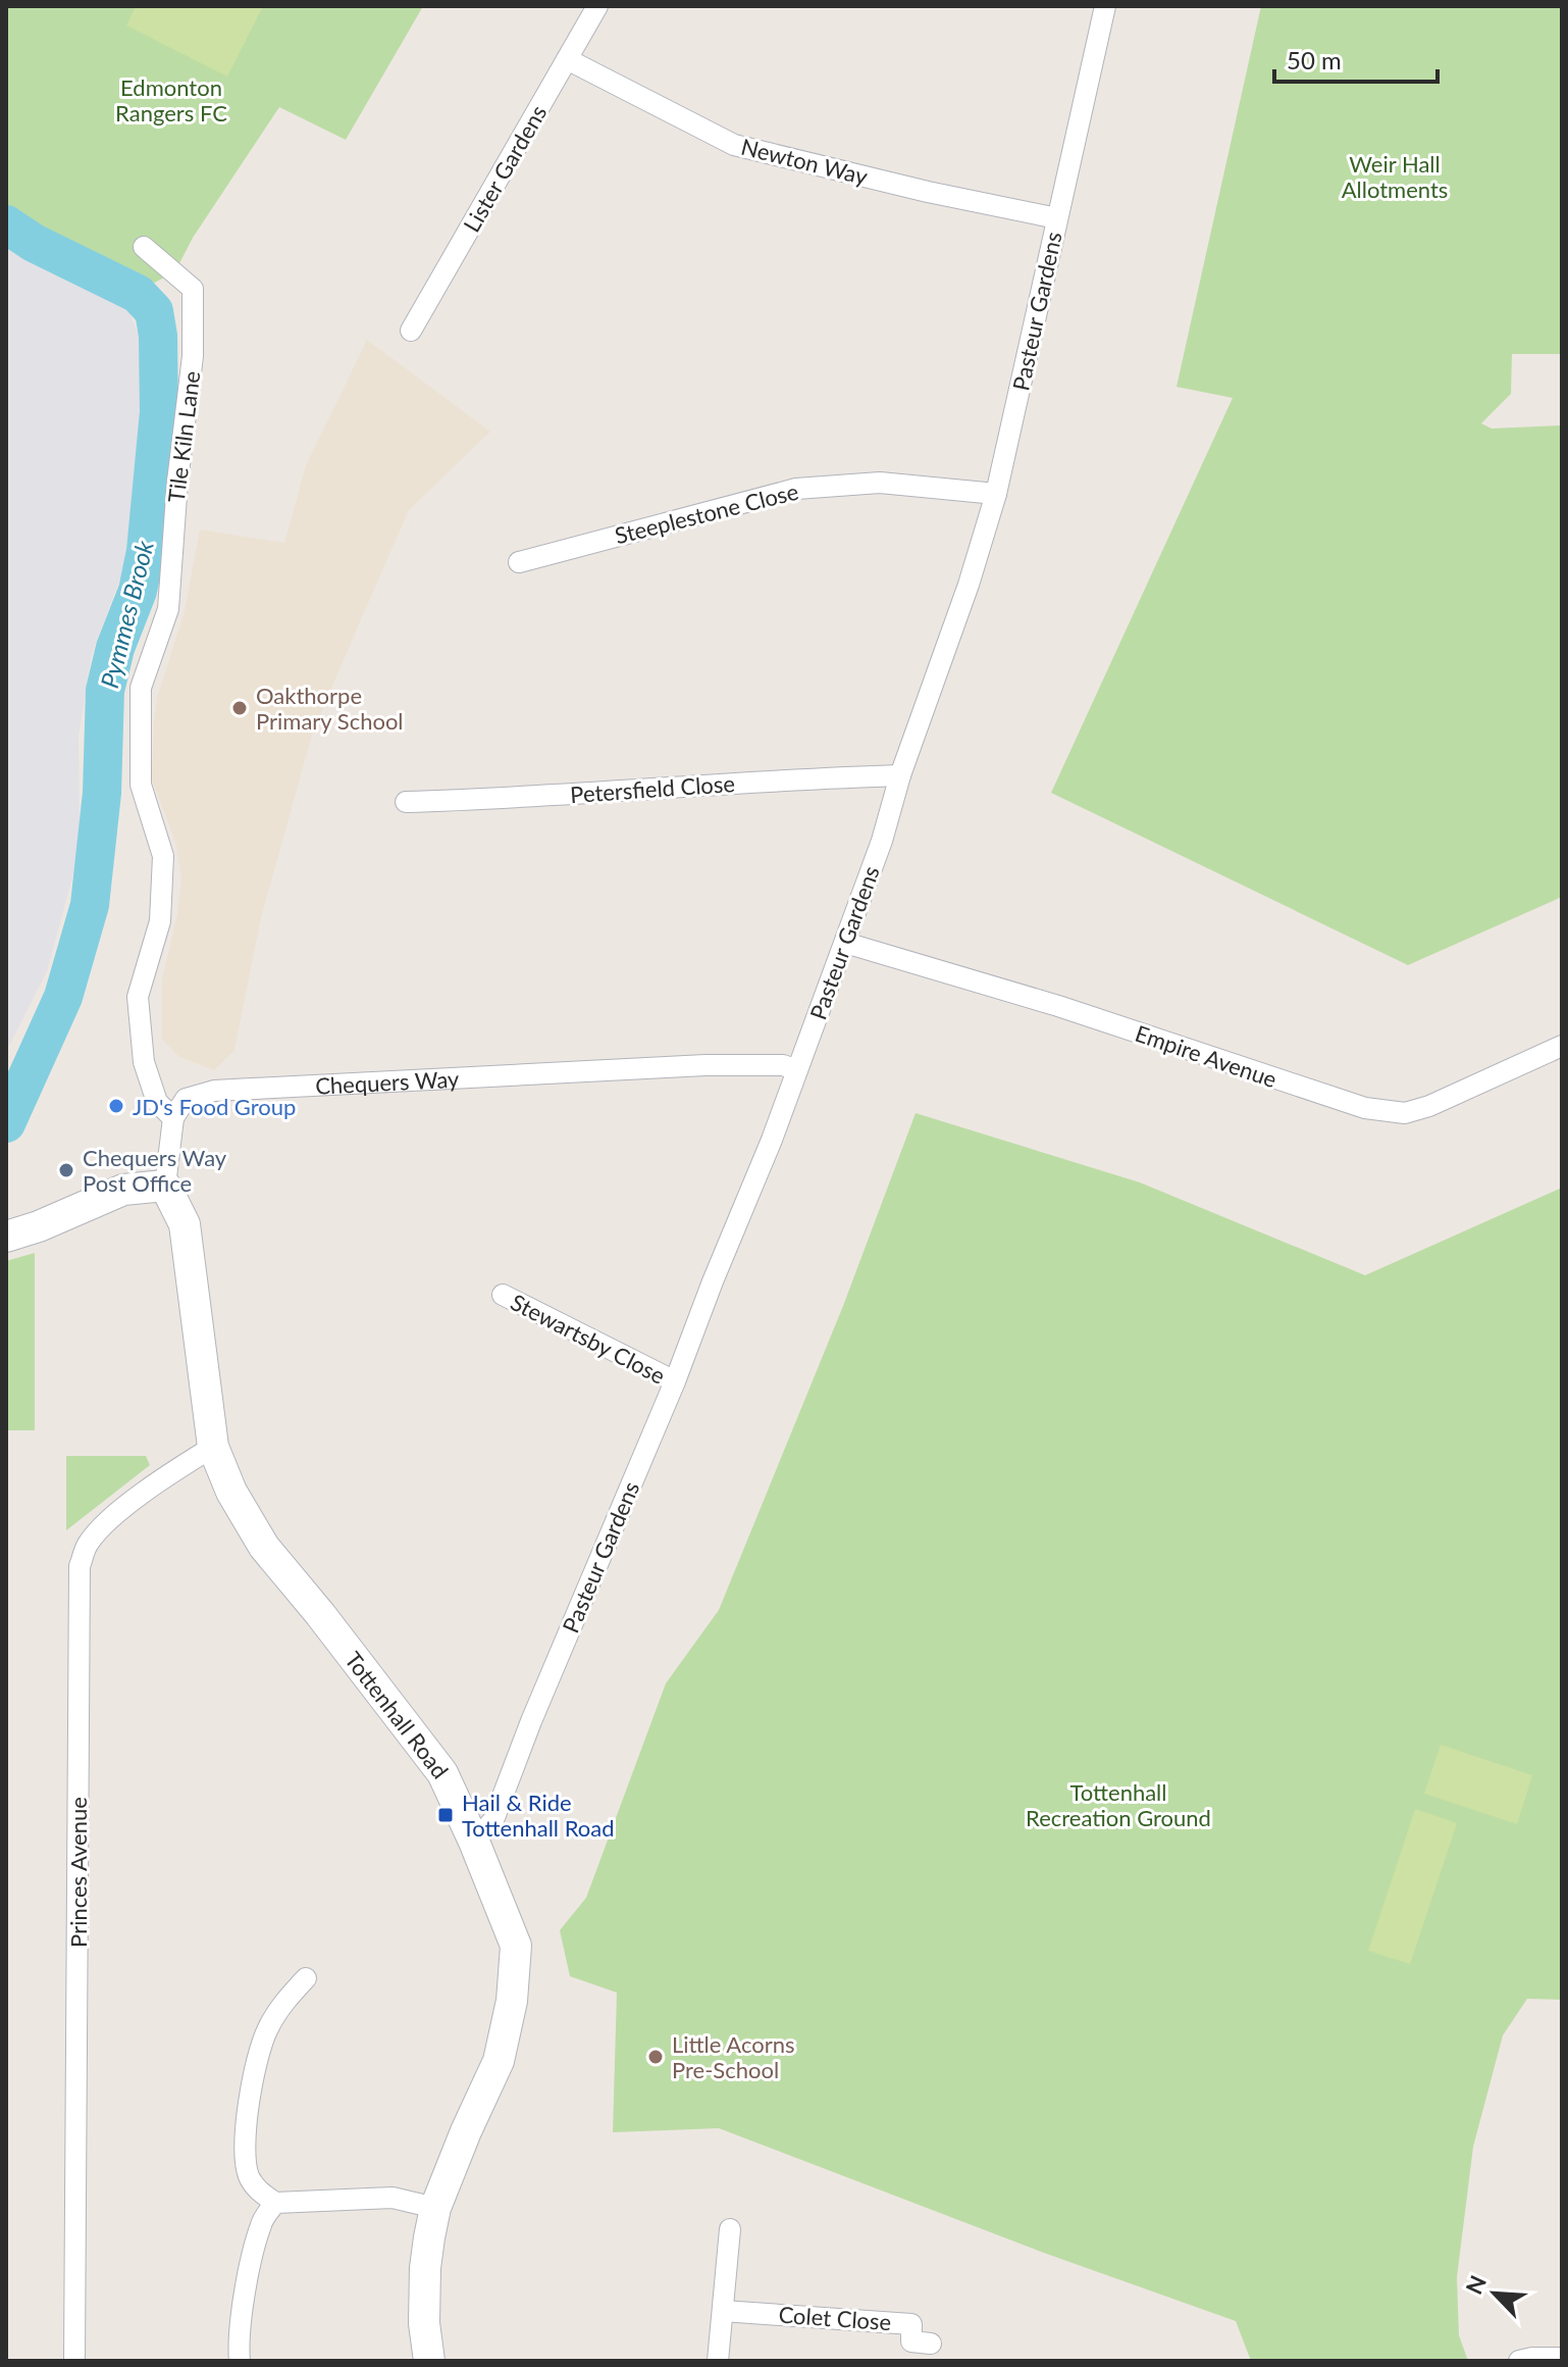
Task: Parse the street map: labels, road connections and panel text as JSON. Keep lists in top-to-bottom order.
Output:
{
  "streets": {
    "street": [
      "Newton Way",
      "Lister Gardens",
      "Pasteur Gardens",
      "Tile Kiln Lane",
      "Steeplestone Close",
      "Petersfield Close",
      "Empire Avenue",
      "Chequers Way",
      "Stewartsby Close",
      "Tottenhall Road",
      "Princes Avenue",
      "Colet Close"
    ]
  },
  "crossings": [
    ["Newton Way", "Lister Gardens"],
    ["Newton Way", "Pasteur Gardens"],
    ["Pasteur Gardens", "Steeplestone Close"],
    ["Pasteur Gardens", "Petersfield Close"],
    ["Pasteur Gardens", "Empire Avenue"],
    ["Pasteur Gardens", "Chequers Way"],
    ["Pasteur Gardens", "Stewartsby Close"],
    ["Pasteur Gardens", "Tottenhall Road"],
    ["Tile Kiln Lane", "Chequers Way"],
    ["Tottenhall Road", "Princes Avenue"]
  ],
  "water": ["Pymmes Brook"],
  "parks": ["Edmonton Rangers FC", "Weir Hall Allotments", "Tottenhall Recreation Ground"],
  "places": {
    "other": [
      "Oakthorpe Primary School",
      "JD's Food Group",
      "Chequers Way Post Office",
      "Little Acorns Pre-School"
    ],
    "transit": ["Hail & Ride Tottenhall Road"]
  },
  "scale_bar": "50 m",
  "north": "top left"
}
